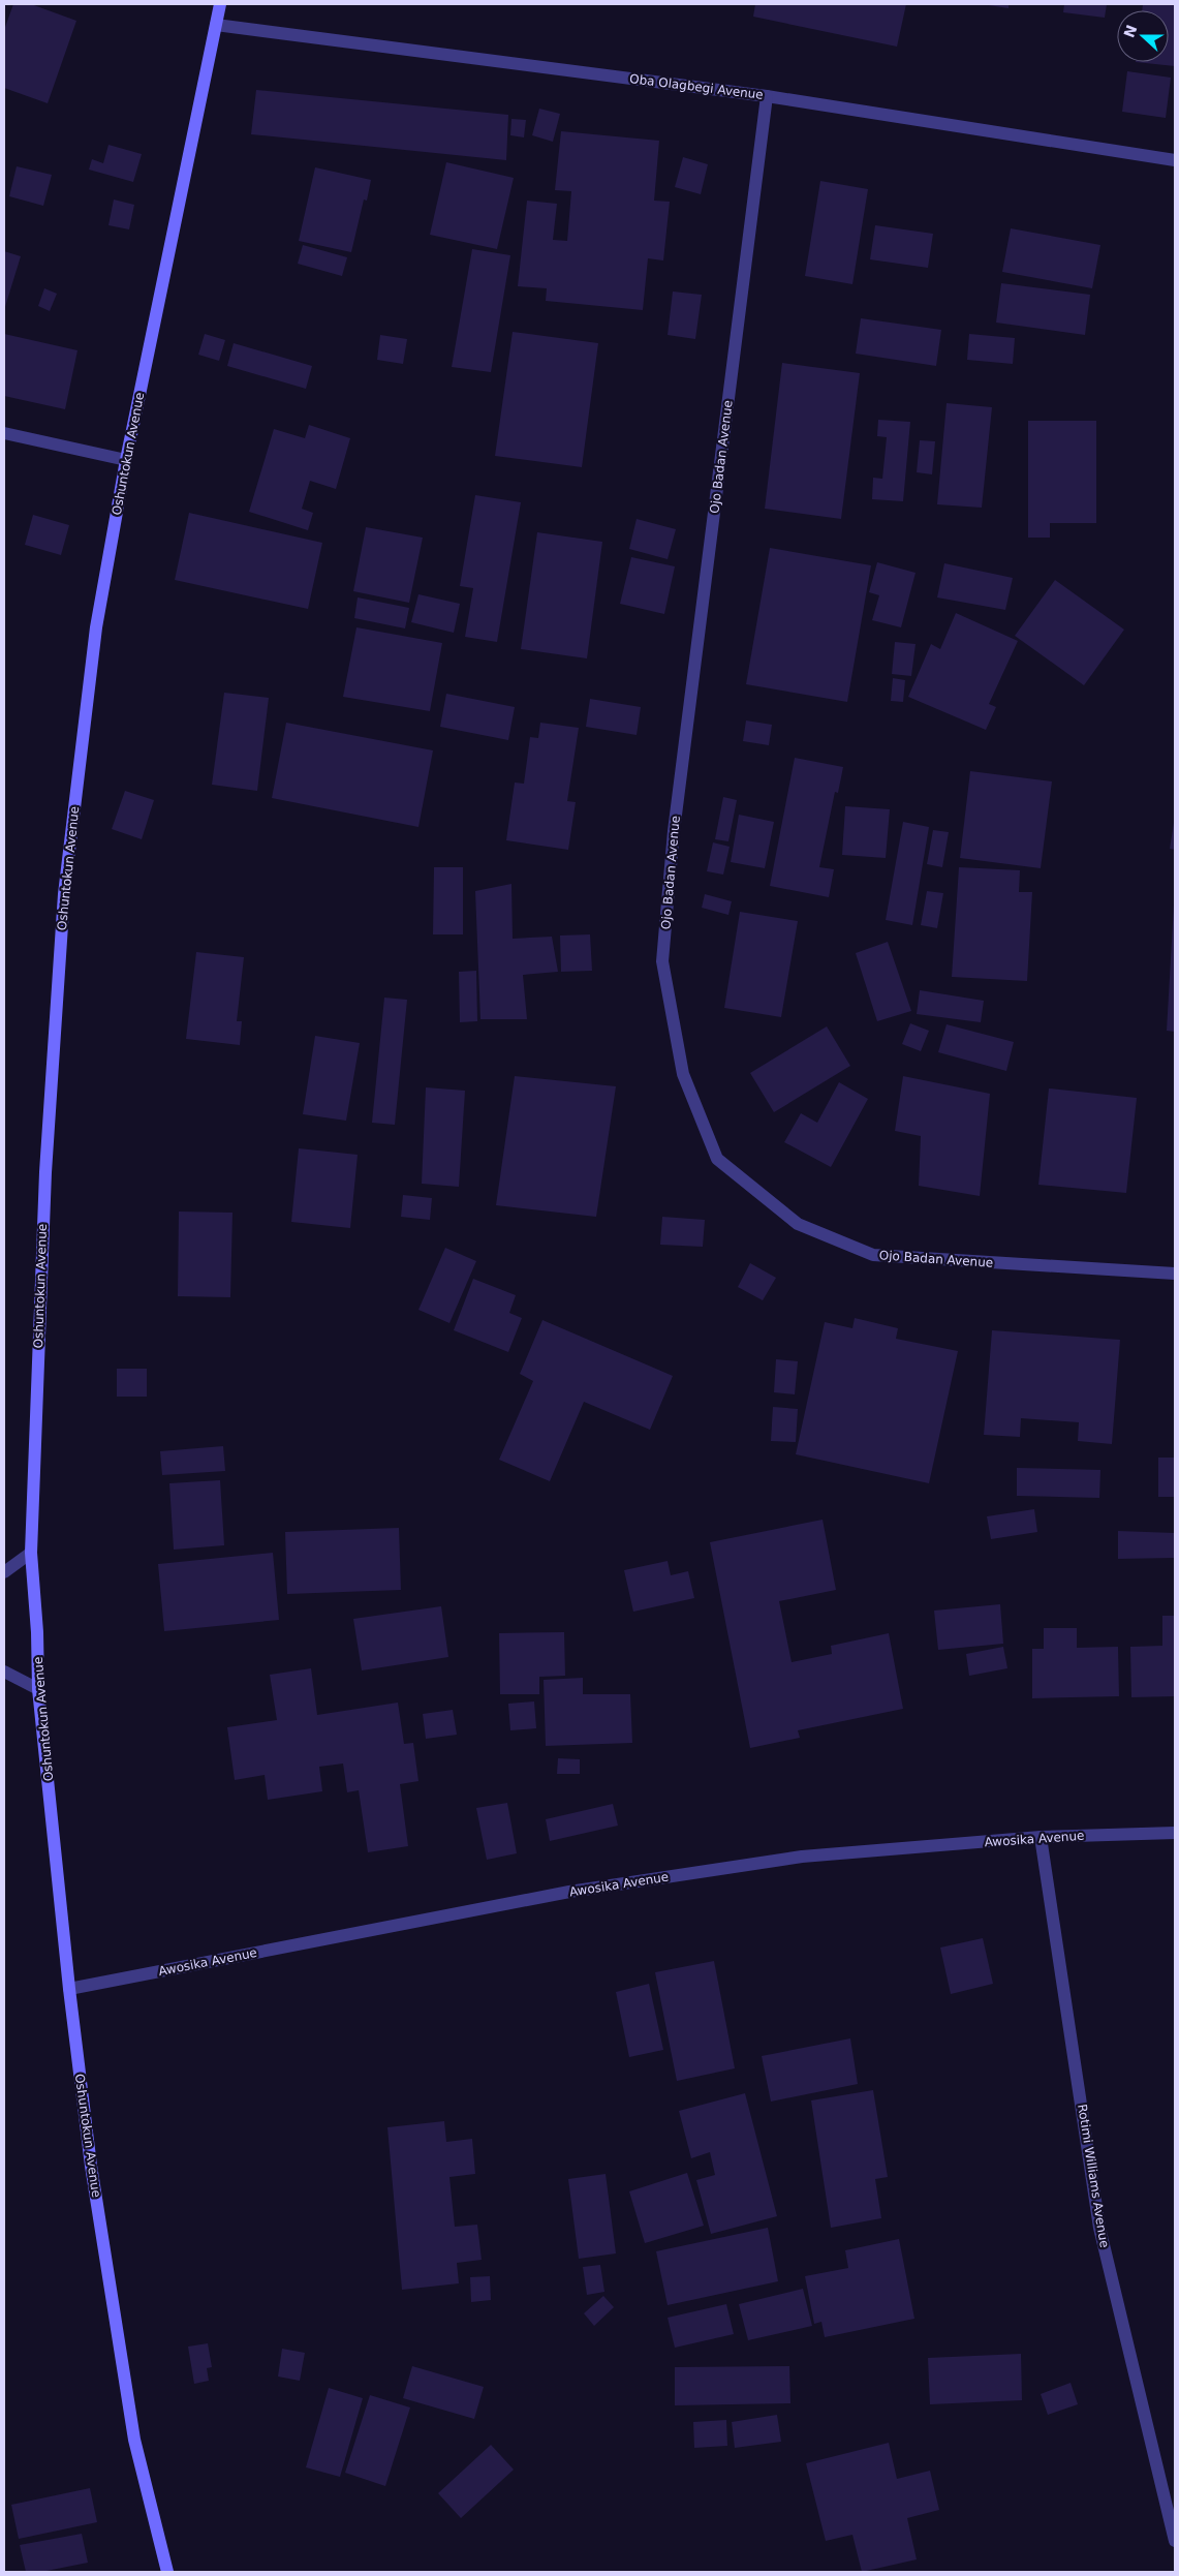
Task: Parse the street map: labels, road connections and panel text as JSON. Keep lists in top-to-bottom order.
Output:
{
  "streets": {
    "main road": ["Oshuntokun Avenue"],
    "street": [
      "Oba Olagbegi Avenue",
      "Ojo Badan Avenue",
      "Awosika Avenue",
      "Rotimi Williams Avenue"
    ]
  },
  "crossings": [
    ["Oba Olagbegi Avenue", "Oshuntokun Avenue"],
    ["Oba Olagbegi Avenue", "Ojo Badan Avenue"],
    ["Oshuntokun Avenue", "Awosika Avenue"],
    ["Awosika Avenue", "Rotimi Williams Avenue"]
  ],
  "north": "left"
}
